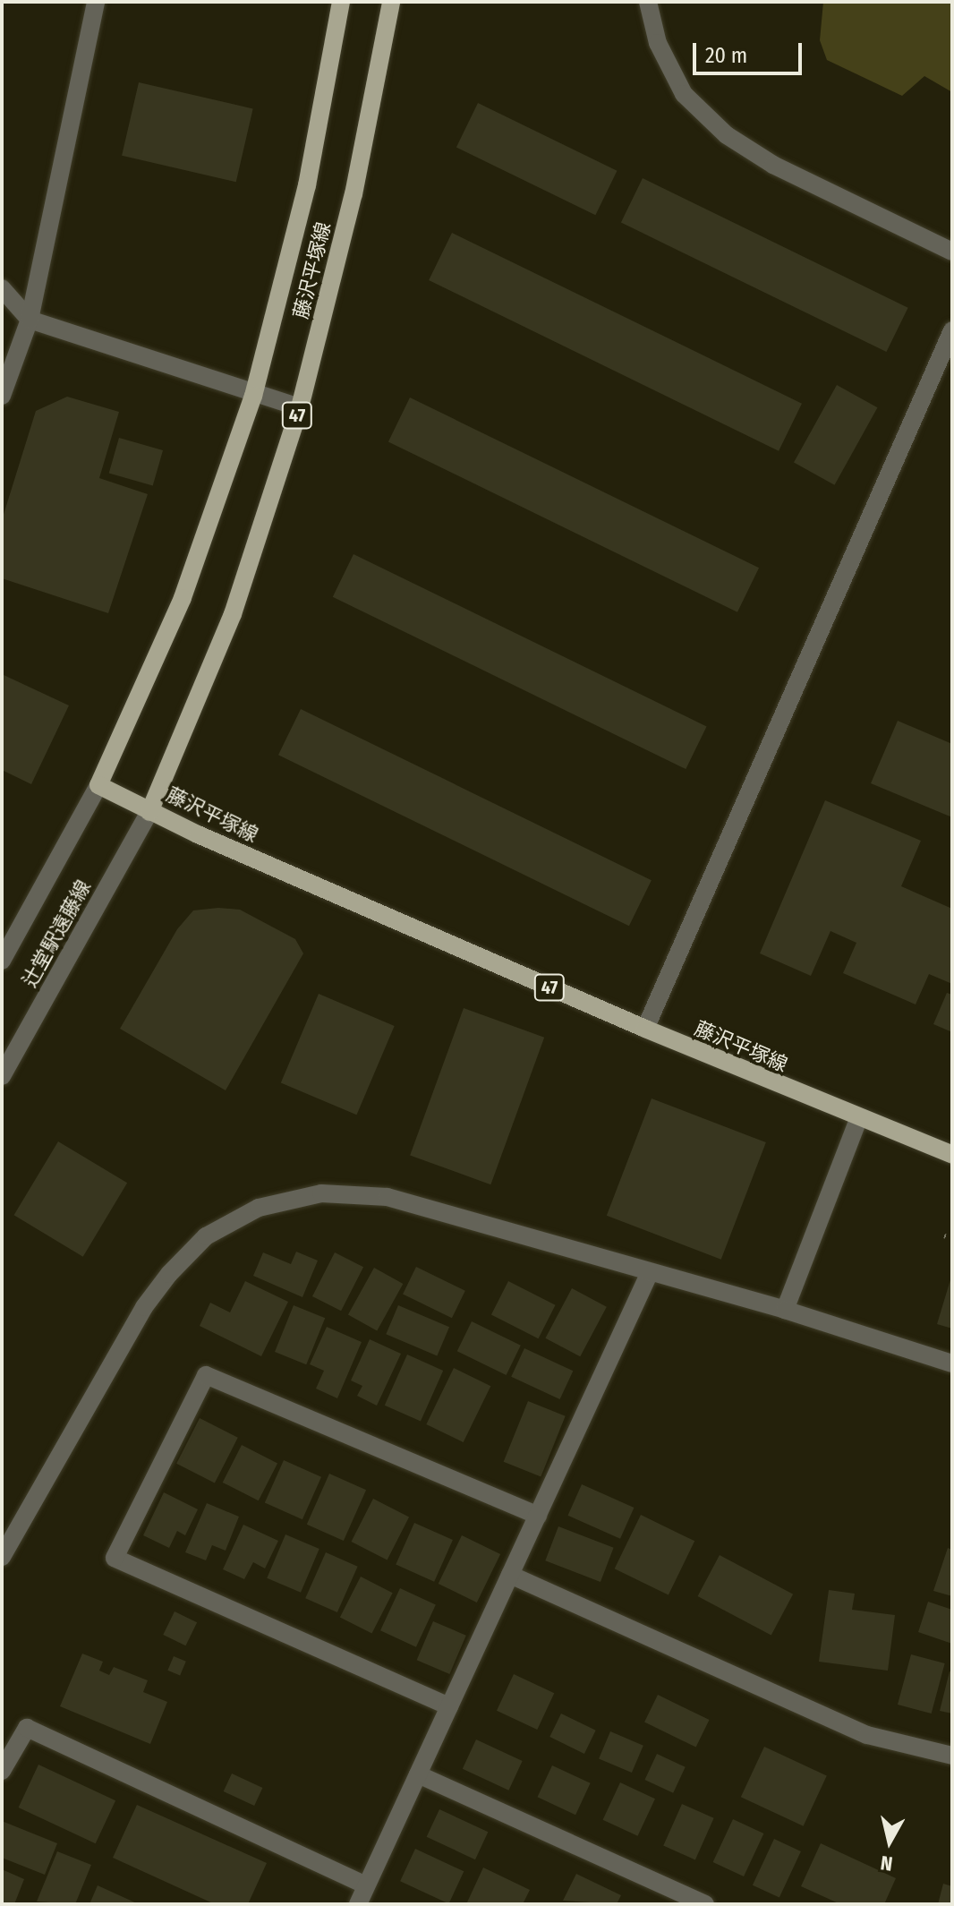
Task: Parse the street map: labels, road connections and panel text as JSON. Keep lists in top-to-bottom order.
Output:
{
  "streets": {
    "main road": ["藤沢平塚線", "47"],
    "street": ["辻堂駅遠藤線"]
  },
  "crossings": [
    ["藤沢平塚線", "47"],
    ["藤沢平塚線", "辻堂駅遠藤線"],
    ["47", "辻堂駅遠藤線"]
  ],
  "scale_bar": "20 m",
  "north": "bottom"
}
